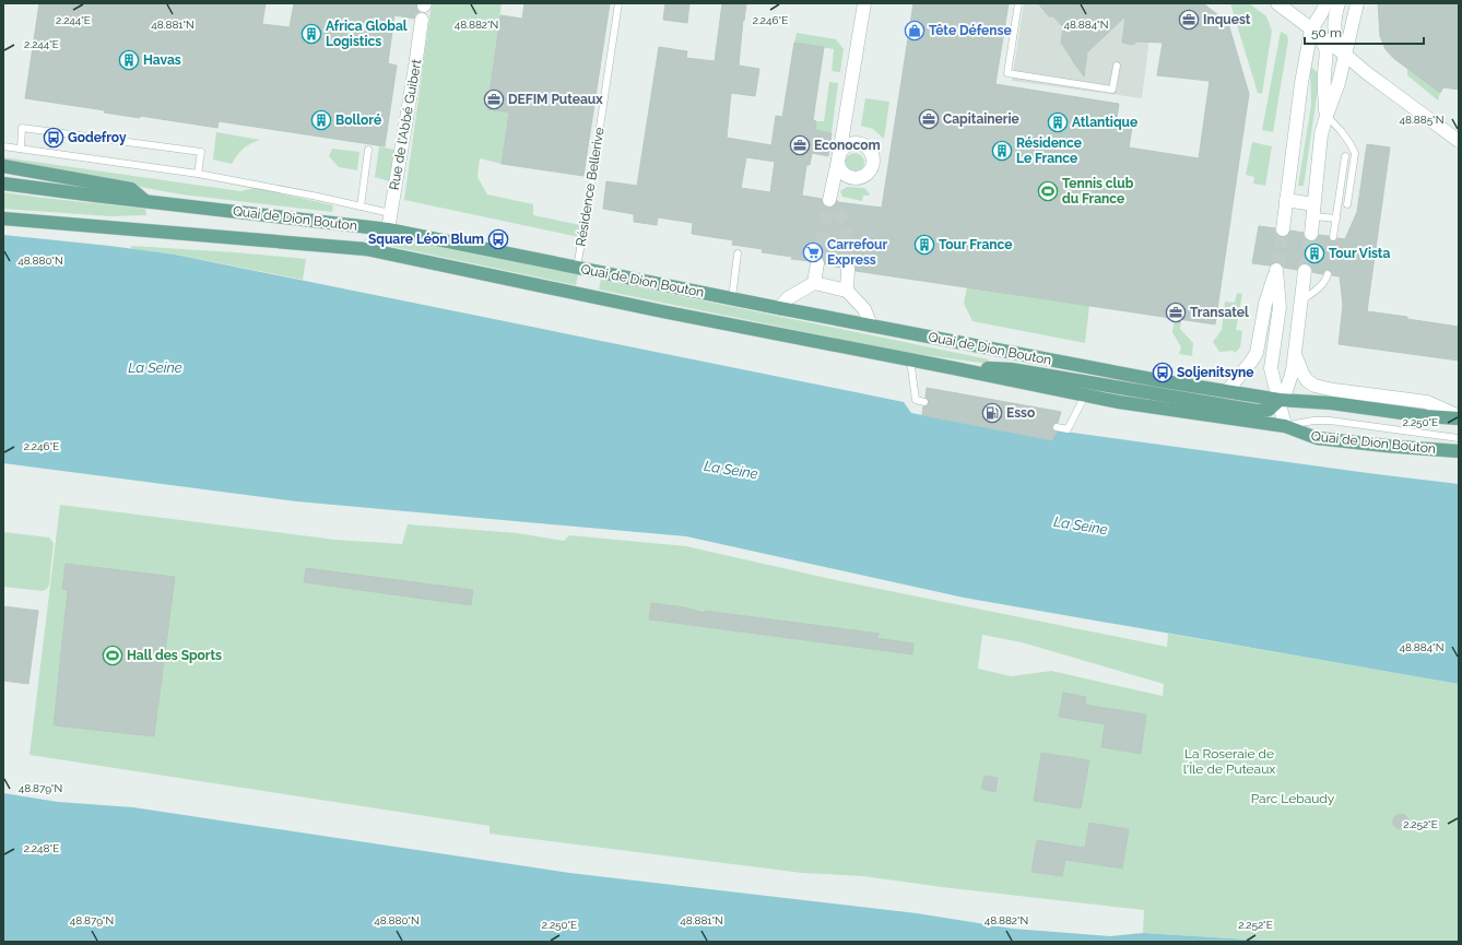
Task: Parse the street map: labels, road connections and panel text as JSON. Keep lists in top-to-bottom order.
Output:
{
  "streets": {
    "main road": ["Rue de l'Abbé Guibert", "Quai de Dion Bouton"],
    "lane": ["Résidence Bellerive"]
  },
  "crossings": [
    ["Rue de l'Abbé Guibert", "Quai de Dion Bouton"],
    ["Résidence Bellerive", "Quai de Dion Bouton"]
  ],
  "water": ["La Seine"],
  "parks": ["La Roseraie de l'Île de Puteaux", "Parc Lebaudy"],
  "places": {
    "office": [
      "Inquest",
      "DEFIM Puteaux",
      "Capitainerie",
      "Econocom",
      "Transatel"
    ],
    "shop": ["Tête Défense"],
    "building": [
      "Africa Global Logistics",
      "Havas",
      "Bolloré",
      "Atlantique",
      "Résidence Le France",
      "Tour France",
      "Tour Vista"
    ],
    "bus stop": ["Godefroy", "Square Léon Blum", "Soljenitsyne"],
    "sports": ["Tennis club du France", "Hall des Sports"],
    "supermarket": ["Carrefour Express"],
    "fuel station": ["Esso"]
  },
  "scale_bar": "50 m",
  "coordinates": [
    "2.244°E",
    "2.246°E",
    "48.881°N",
    "48.882°N",
    "48.884°N",
    "48.885°N",
    "48.880°N",
    "2.250°E",
    "48.879°N",
    "2.252°E",
    "2.248°E"
  ]
}
